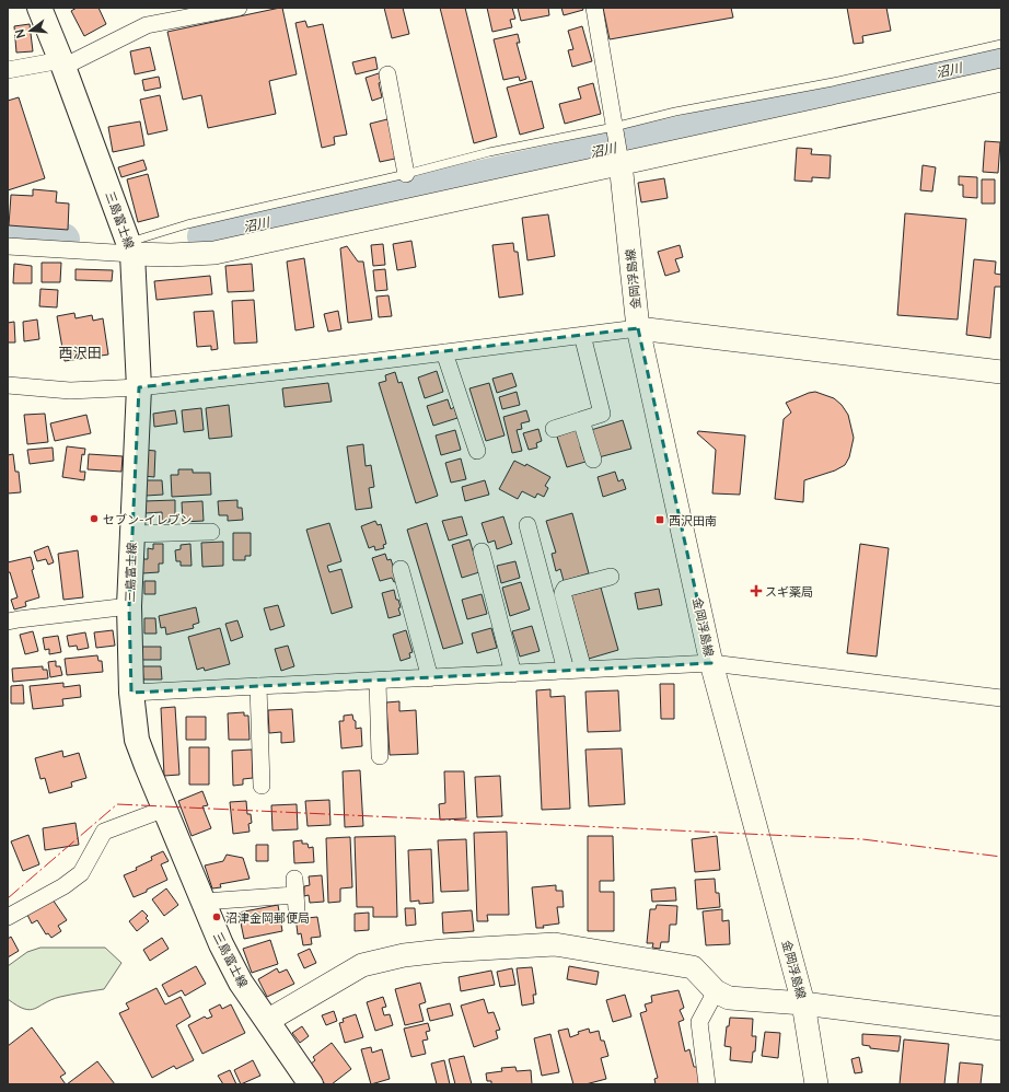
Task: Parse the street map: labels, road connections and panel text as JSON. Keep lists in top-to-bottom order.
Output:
{
  "streets": {
    "main road": ["三島富士線"],
    "street": ["金岡浮島線"]
  },
  "districts": ["西沢田"],
  "water": ["沼川"],
  "places": {
    "other": ["セブン-イレブン", "沼津金岡郵便局"],
    "transit": ["西沢田南"],
    "health": ["スギ薬局"]
  },
  "north": "left"
}
